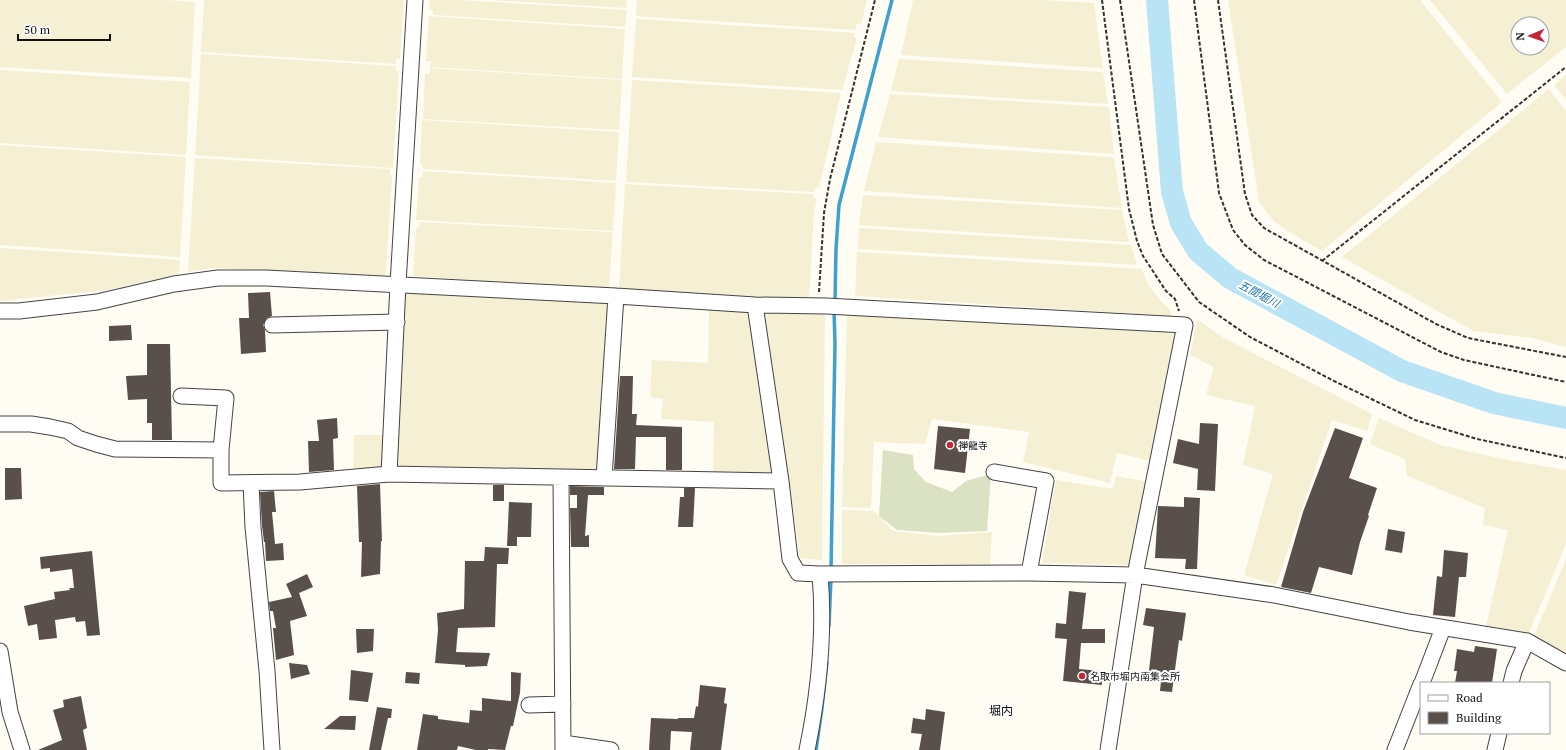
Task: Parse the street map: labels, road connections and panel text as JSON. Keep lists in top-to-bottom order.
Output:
{
  "districts": ["堀内"],
  "water": ["五間堀川"],
  "places": ["禅龍寺", "名取市堀内南集会所"],
  "legend": ["Road", "Building"],
  "scale_bar": "50 m",
  "north": "left"
}
